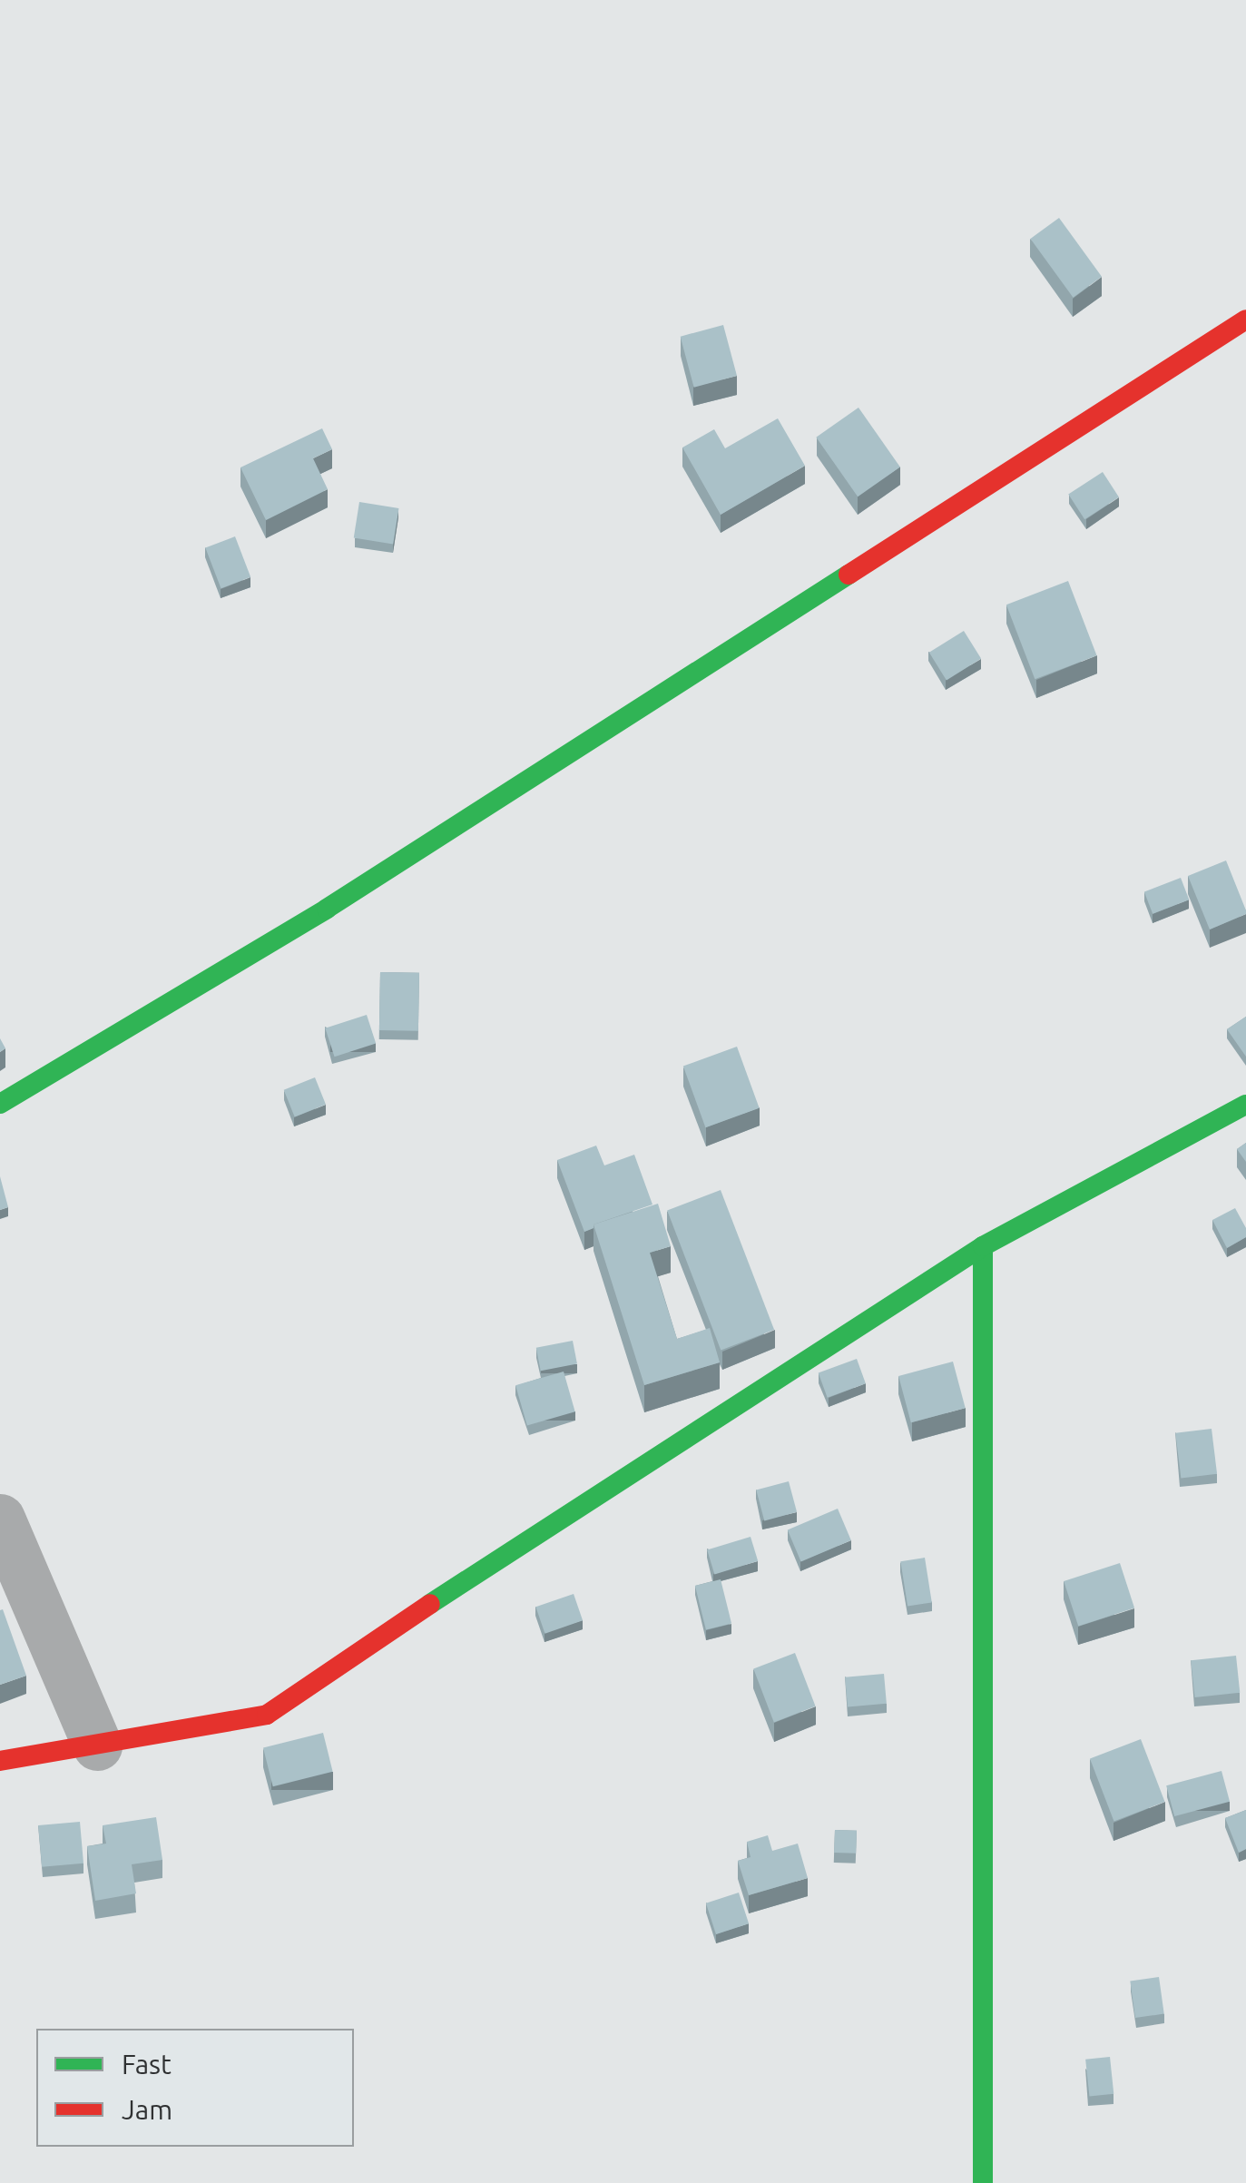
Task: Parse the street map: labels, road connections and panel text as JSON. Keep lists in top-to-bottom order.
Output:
{
  "legend": ["Fast", "Jam"]
}
